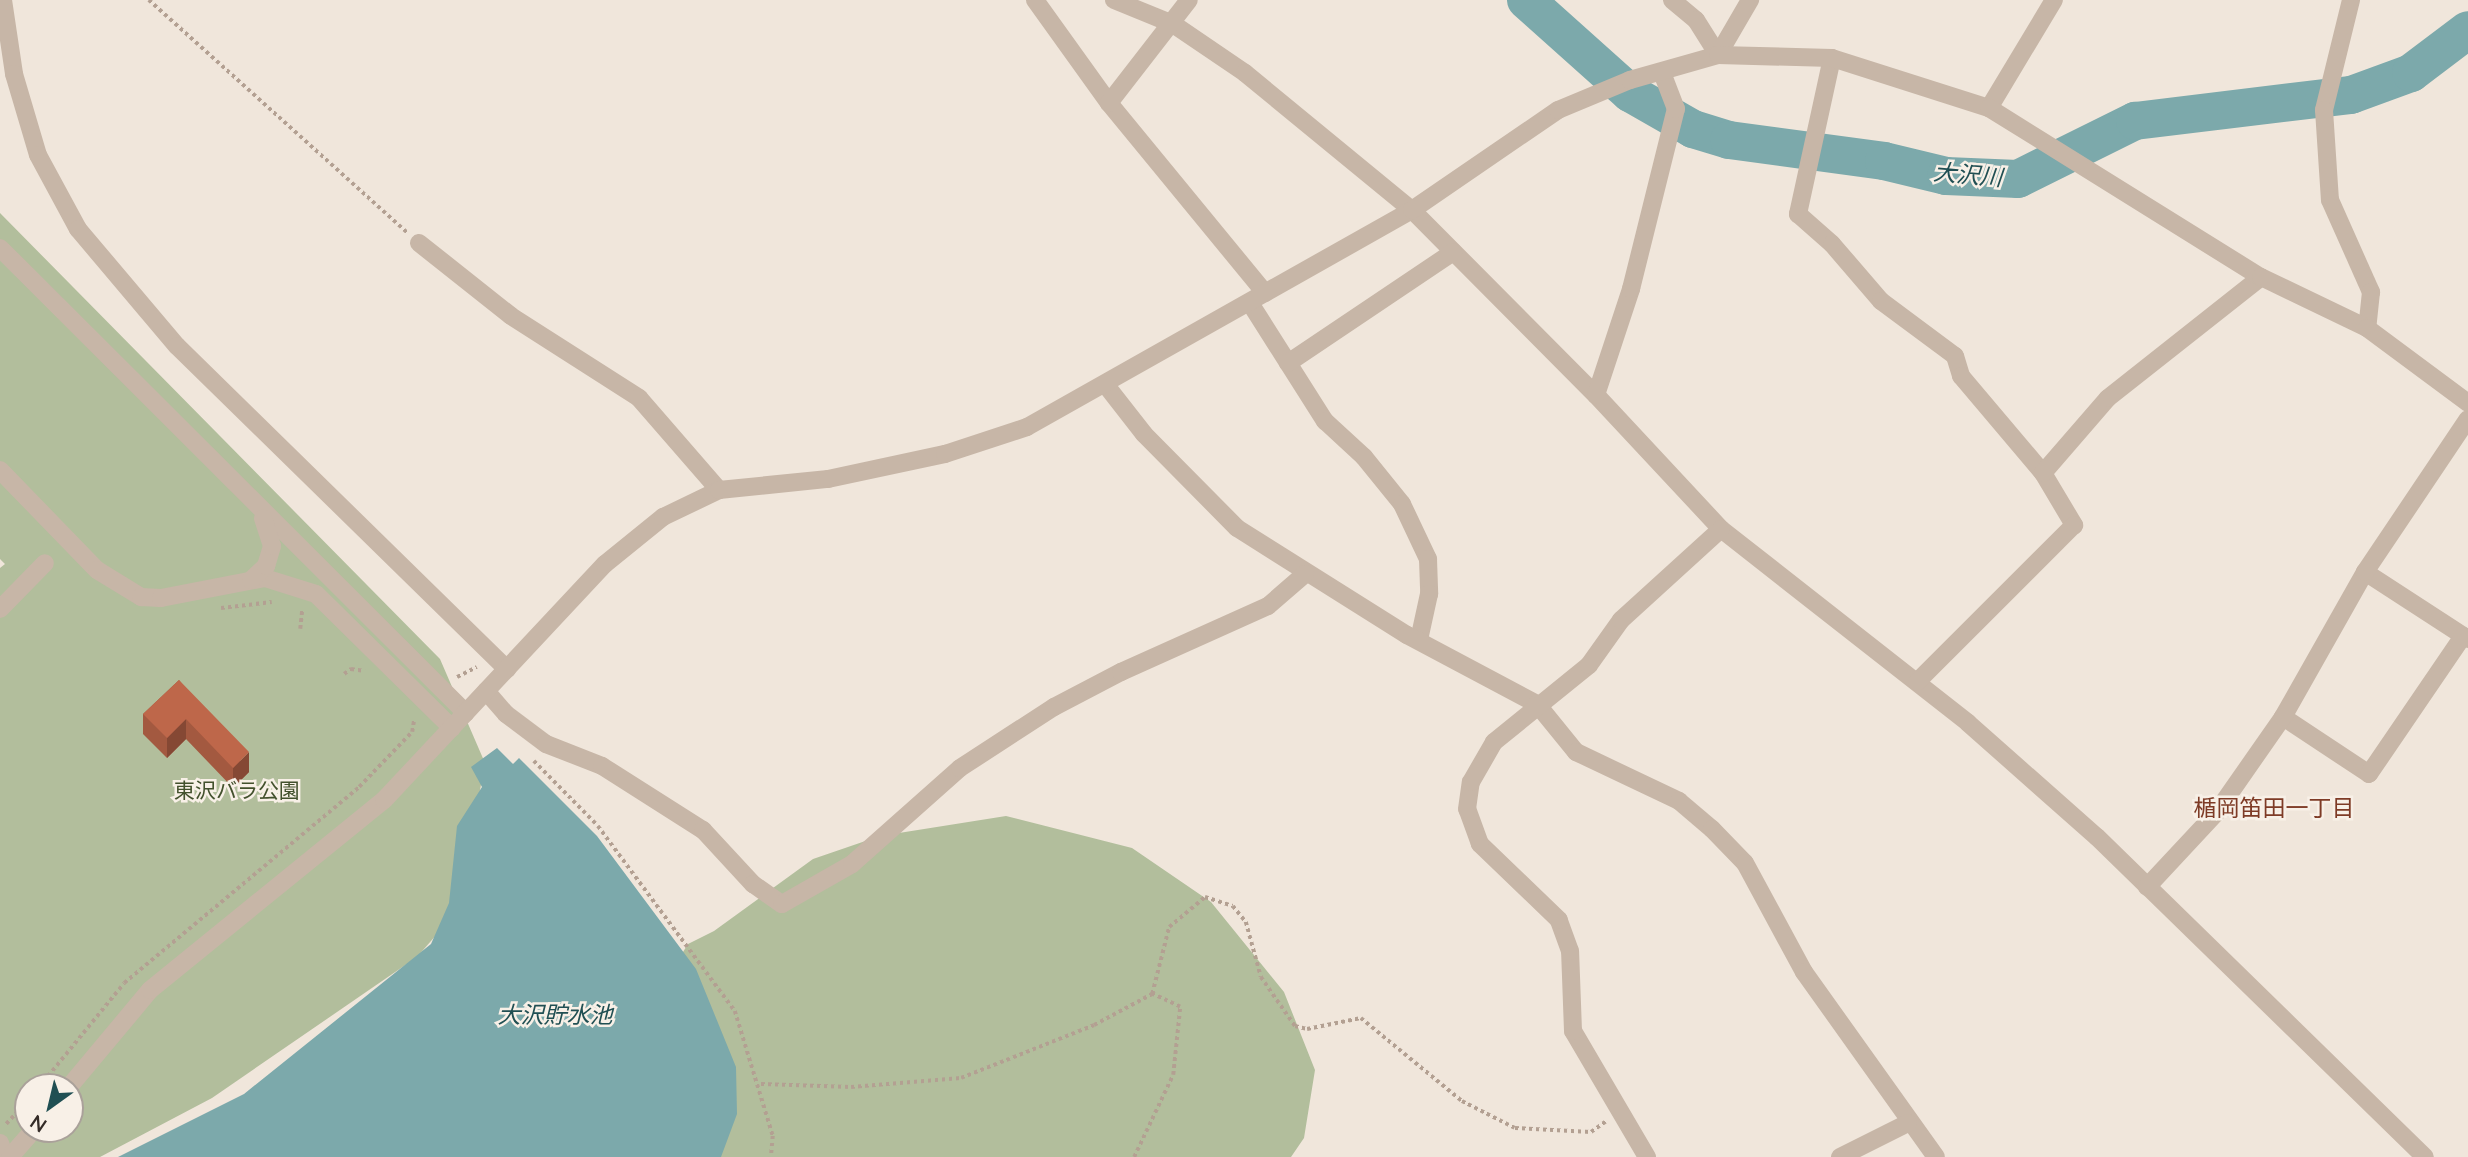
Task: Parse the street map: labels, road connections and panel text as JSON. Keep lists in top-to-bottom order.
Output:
{
  "districts": ["楯岡笛田一丁目"],
  "water": ["大沢川", "大沢貯水池"],
  "parks": ["東沢バラ公園"],
  "north": "bottom left"
}
